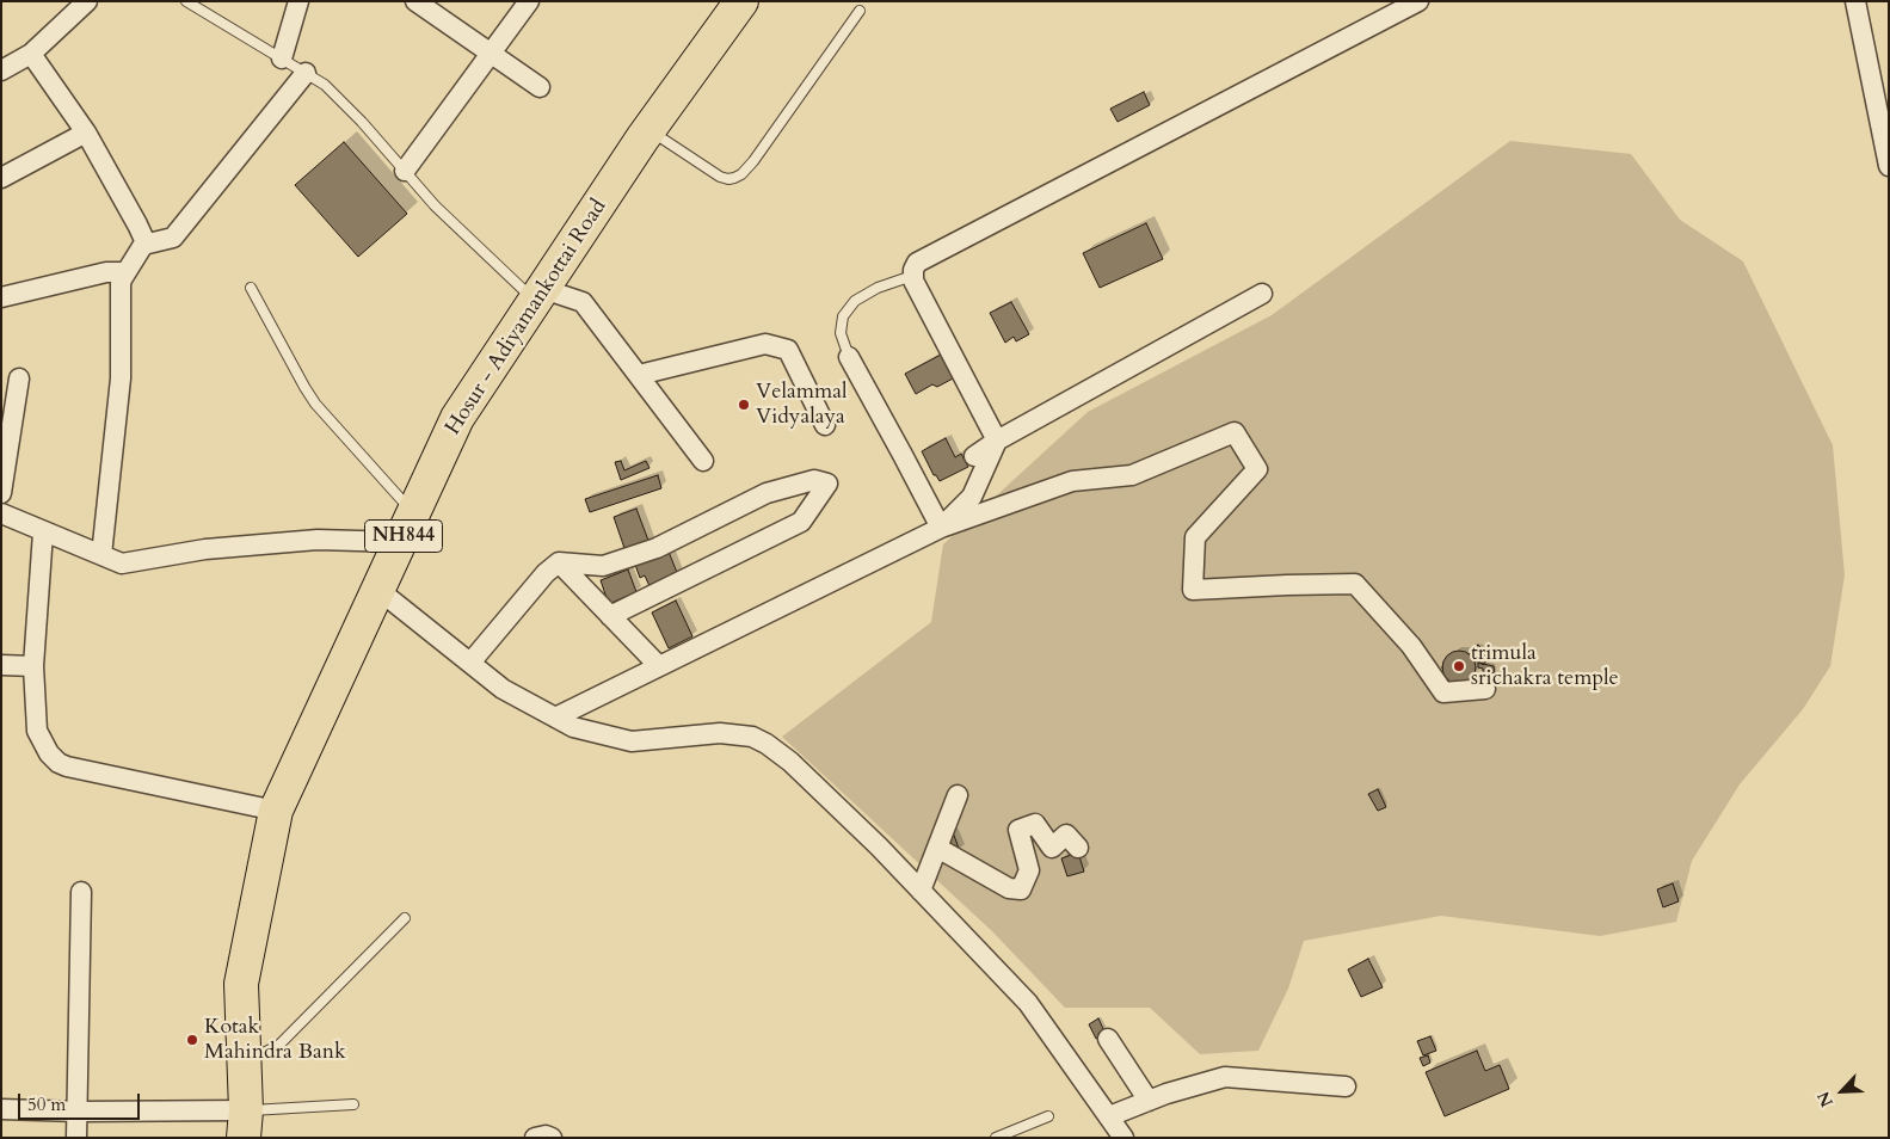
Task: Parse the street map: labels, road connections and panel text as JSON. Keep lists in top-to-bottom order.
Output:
{
  "streets": {
    "highway": ["Hosur - Adiyamankottai Road", "NH844"]
  },
  "places": ["Velammal Vidyalaya", "trimula srichakra temple", "Kotak Mahindra Bank"],
  "scale_bar": "50 m",
  "north": "bottom left"
}
